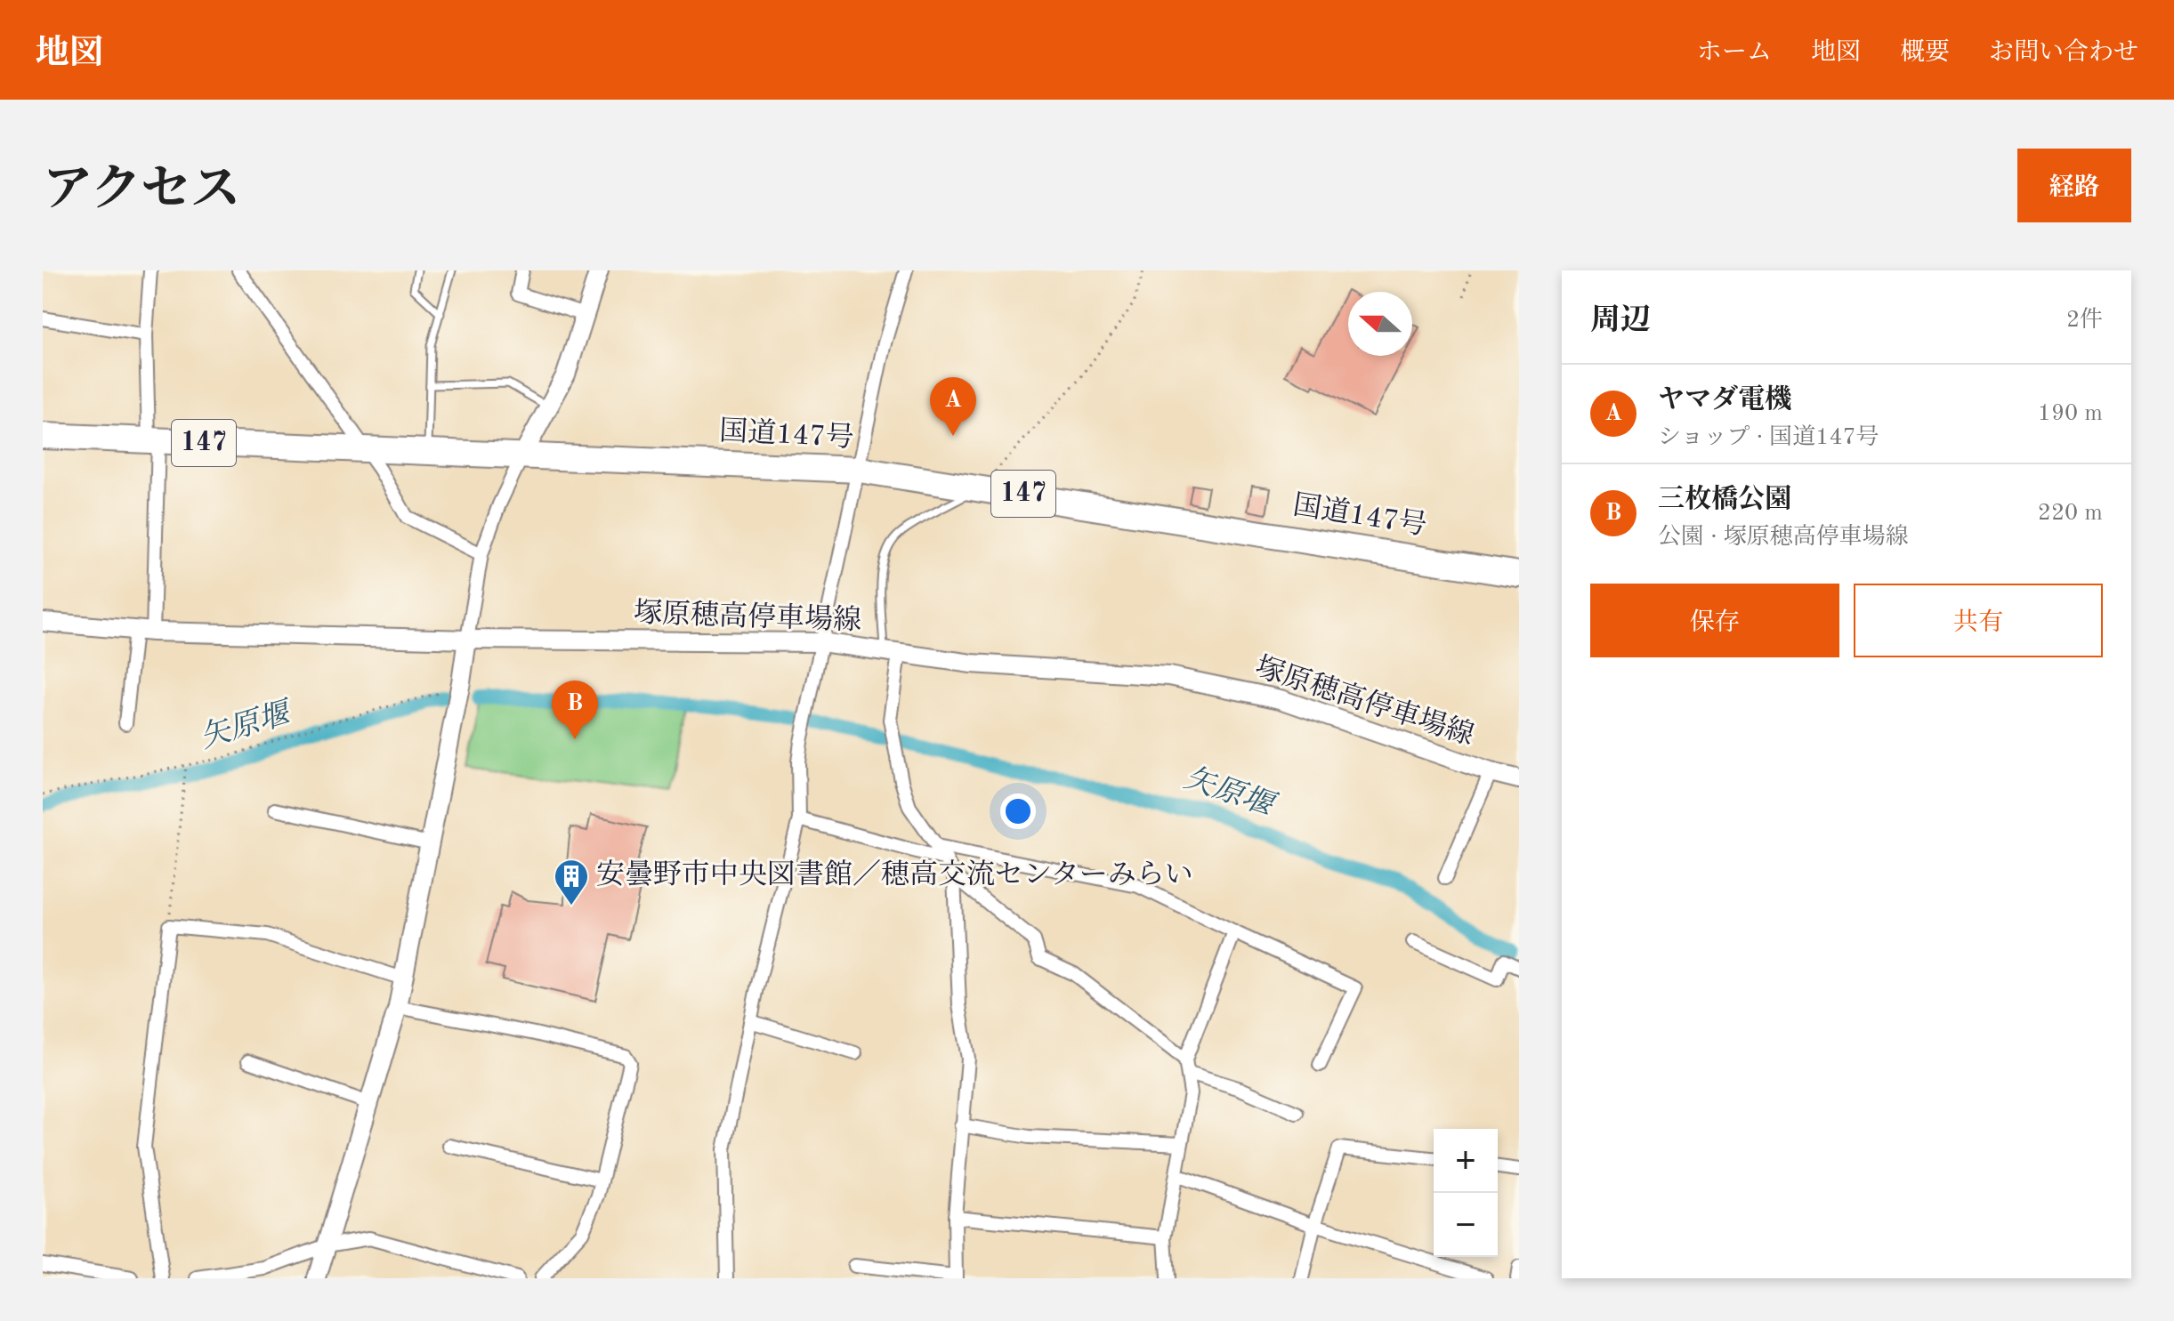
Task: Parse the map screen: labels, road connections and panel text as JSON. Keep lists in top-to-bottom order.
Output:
{
  "streets": {
    "highway": ["国道147号", "147"],
    "main road": ["塚原穂高停車場線"]
  },
  "water": ["矢原堰"],
  "places": {
    "building": ["安曇野市中央図書館／穂高交流センターみらい"]
  },
  "north": "left",
  "page": {
    "header": "地図",
    "nav": [
      "ホーム",
      "地図",
      "概要",
      "お問い合わせ"
    ],
    "title": "アクセス",
    "buttons": [
      "経路",
      ["保存", "共有"]
    ],
    "heading": ["周辺", "2件"],
    "list": [
      {
        "mark": "A",
        "name": "ヤマダ電機",
        "note": "ショップ · 国道147号",
        "value": "190 m"
      },
      {
        "mark": "B",
        "name": "三枚橋公園",
        "note": "公園 · 塚原穂高停車場線",
        "value": "220 m"
      }
    ],
    "pins": ["A", "B"],
    "map_buttons": ["+", "−"]
  }
}
